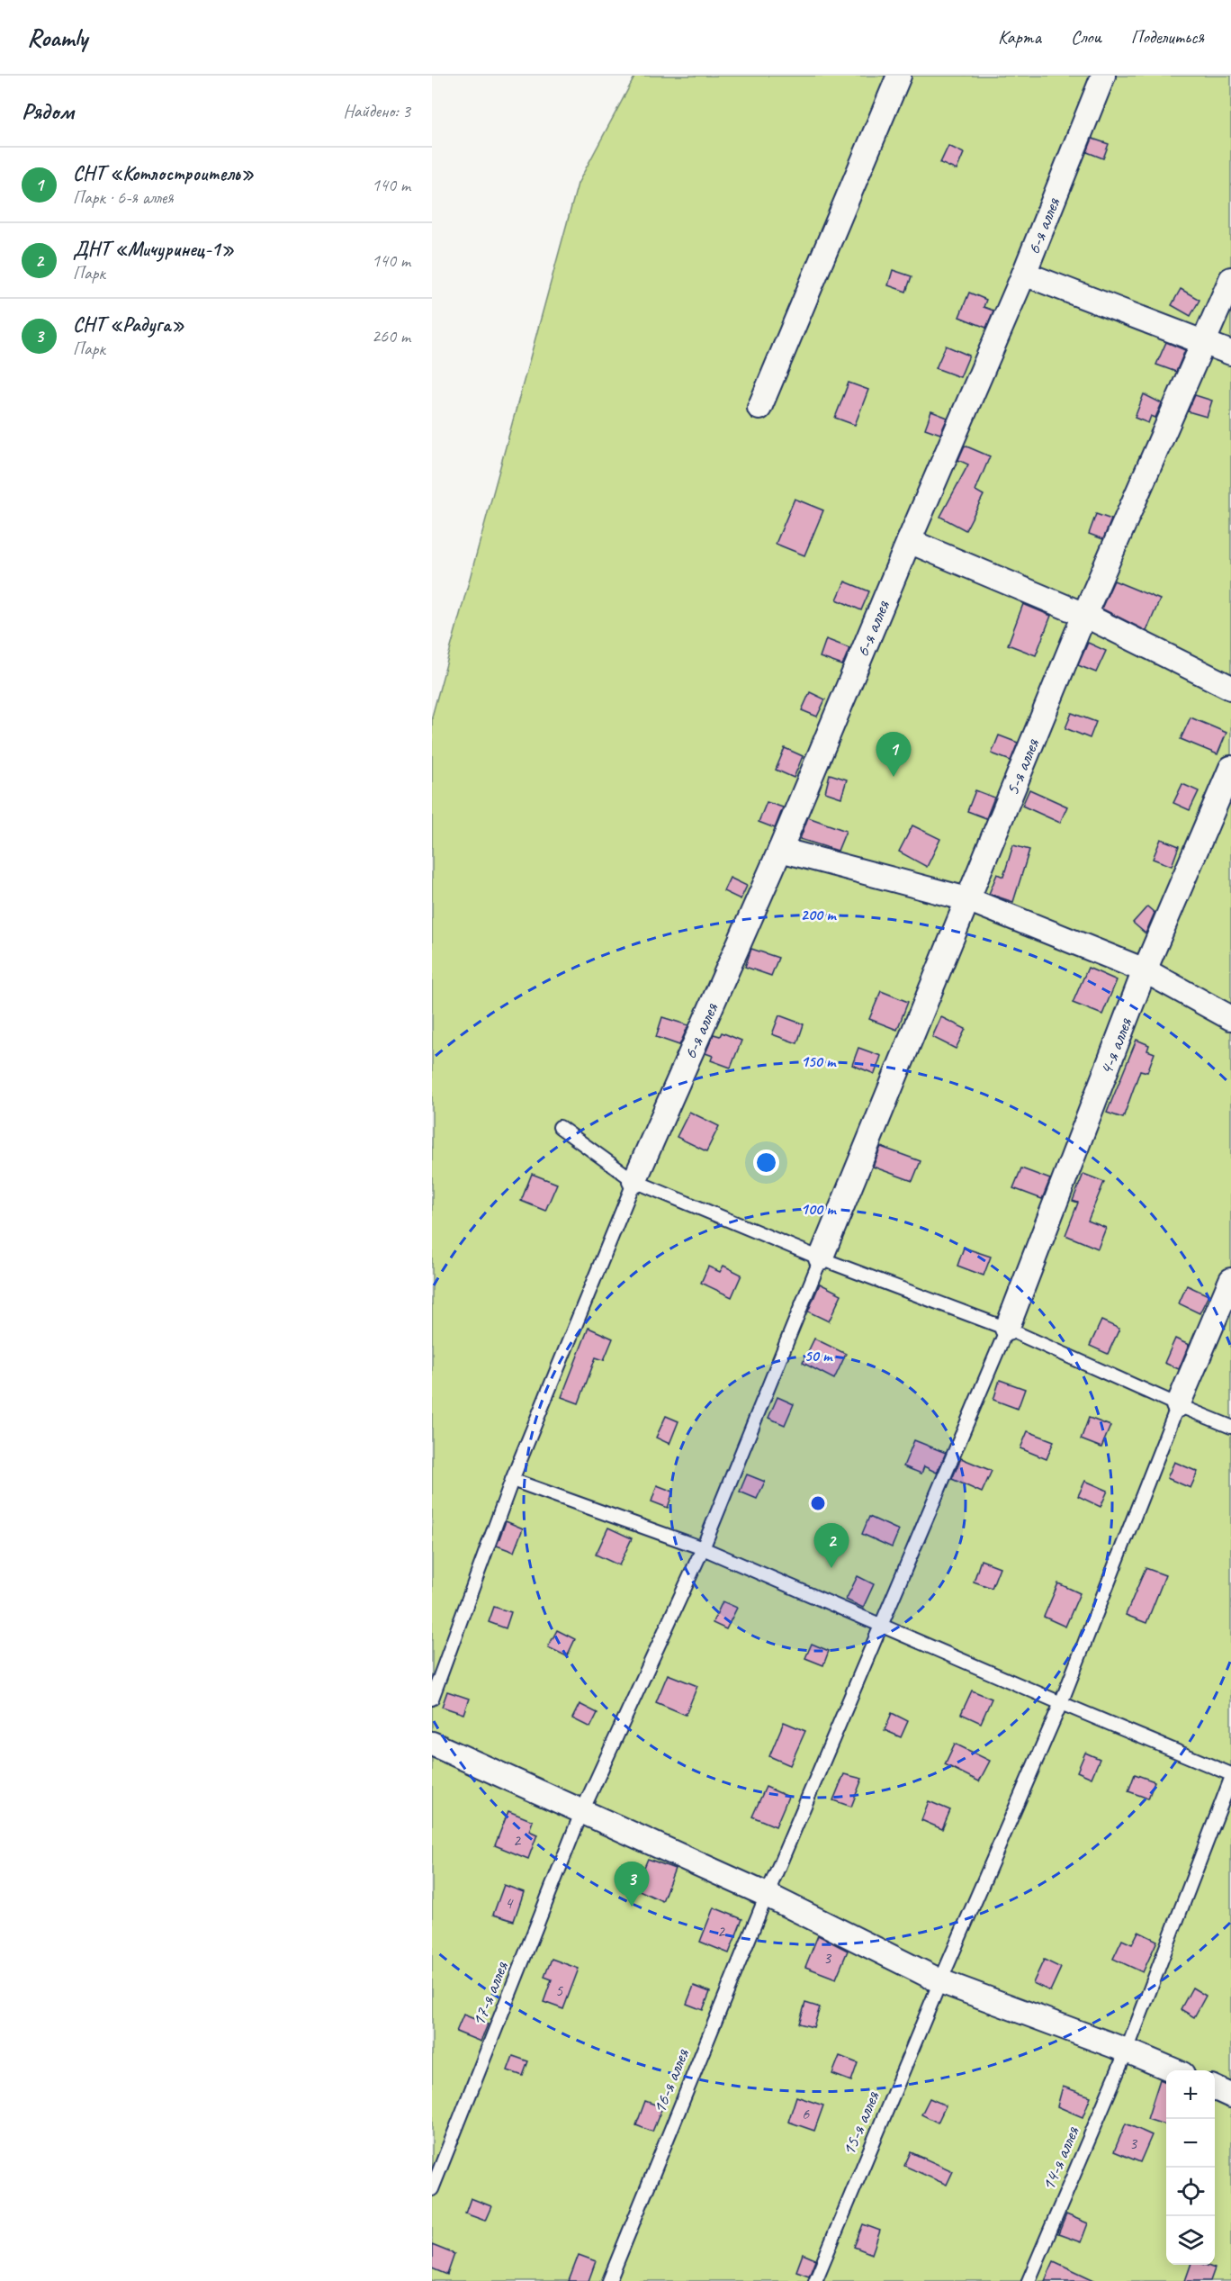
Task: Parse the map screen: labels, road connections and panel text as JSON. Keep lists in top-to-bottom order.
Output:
{
  "streets": {
    "street": ["6-я аллея", "5-я аллея", "4-я аллея"],
    "lane": [
      "17-я аллея",
      "16-я аллея",
      "15-я аллея",
      "14-я аллея"
    ]
  },
  "crossings": [
    ["5-я аллея", "17-я аллея"],
    ["4-я аллея", "16-я аллея"]
  ],
  "house_numbers": [
    "2",
    "4",
    "2",
    "3",
    "5",
    "6",
    "3"
  ],
  "page": {
    "header": "Roamly",
    "nav": ["Карта", "Слои", "Поделиться"],
    "heading": ["Рядом", "Найдено: 3"],
    "list": [
      {
        "mark": "1",
        "name": "СНТ «Котлостроитель»",
        "note": "Парк · 6-я аллея",
        "value": "140 m"
      },
      {
        "mark": "2",
        "name": "ДНТ «Мичуринец-1»",
        "note": "Парк",
        "value": "140 m"
      },
      {
        "mark": "3",
        "name": "СНТ «Радуга»",
        "note": "Парк",
        "value": "260 m"
      }
    ],
    "pins": ["1", "2", "3"],
    "map_buttons": ["+", "−"]
  },
  "rings": [
    "200 m",
    "150 m",
    "100 m",
    "50 m"
  ]
}
